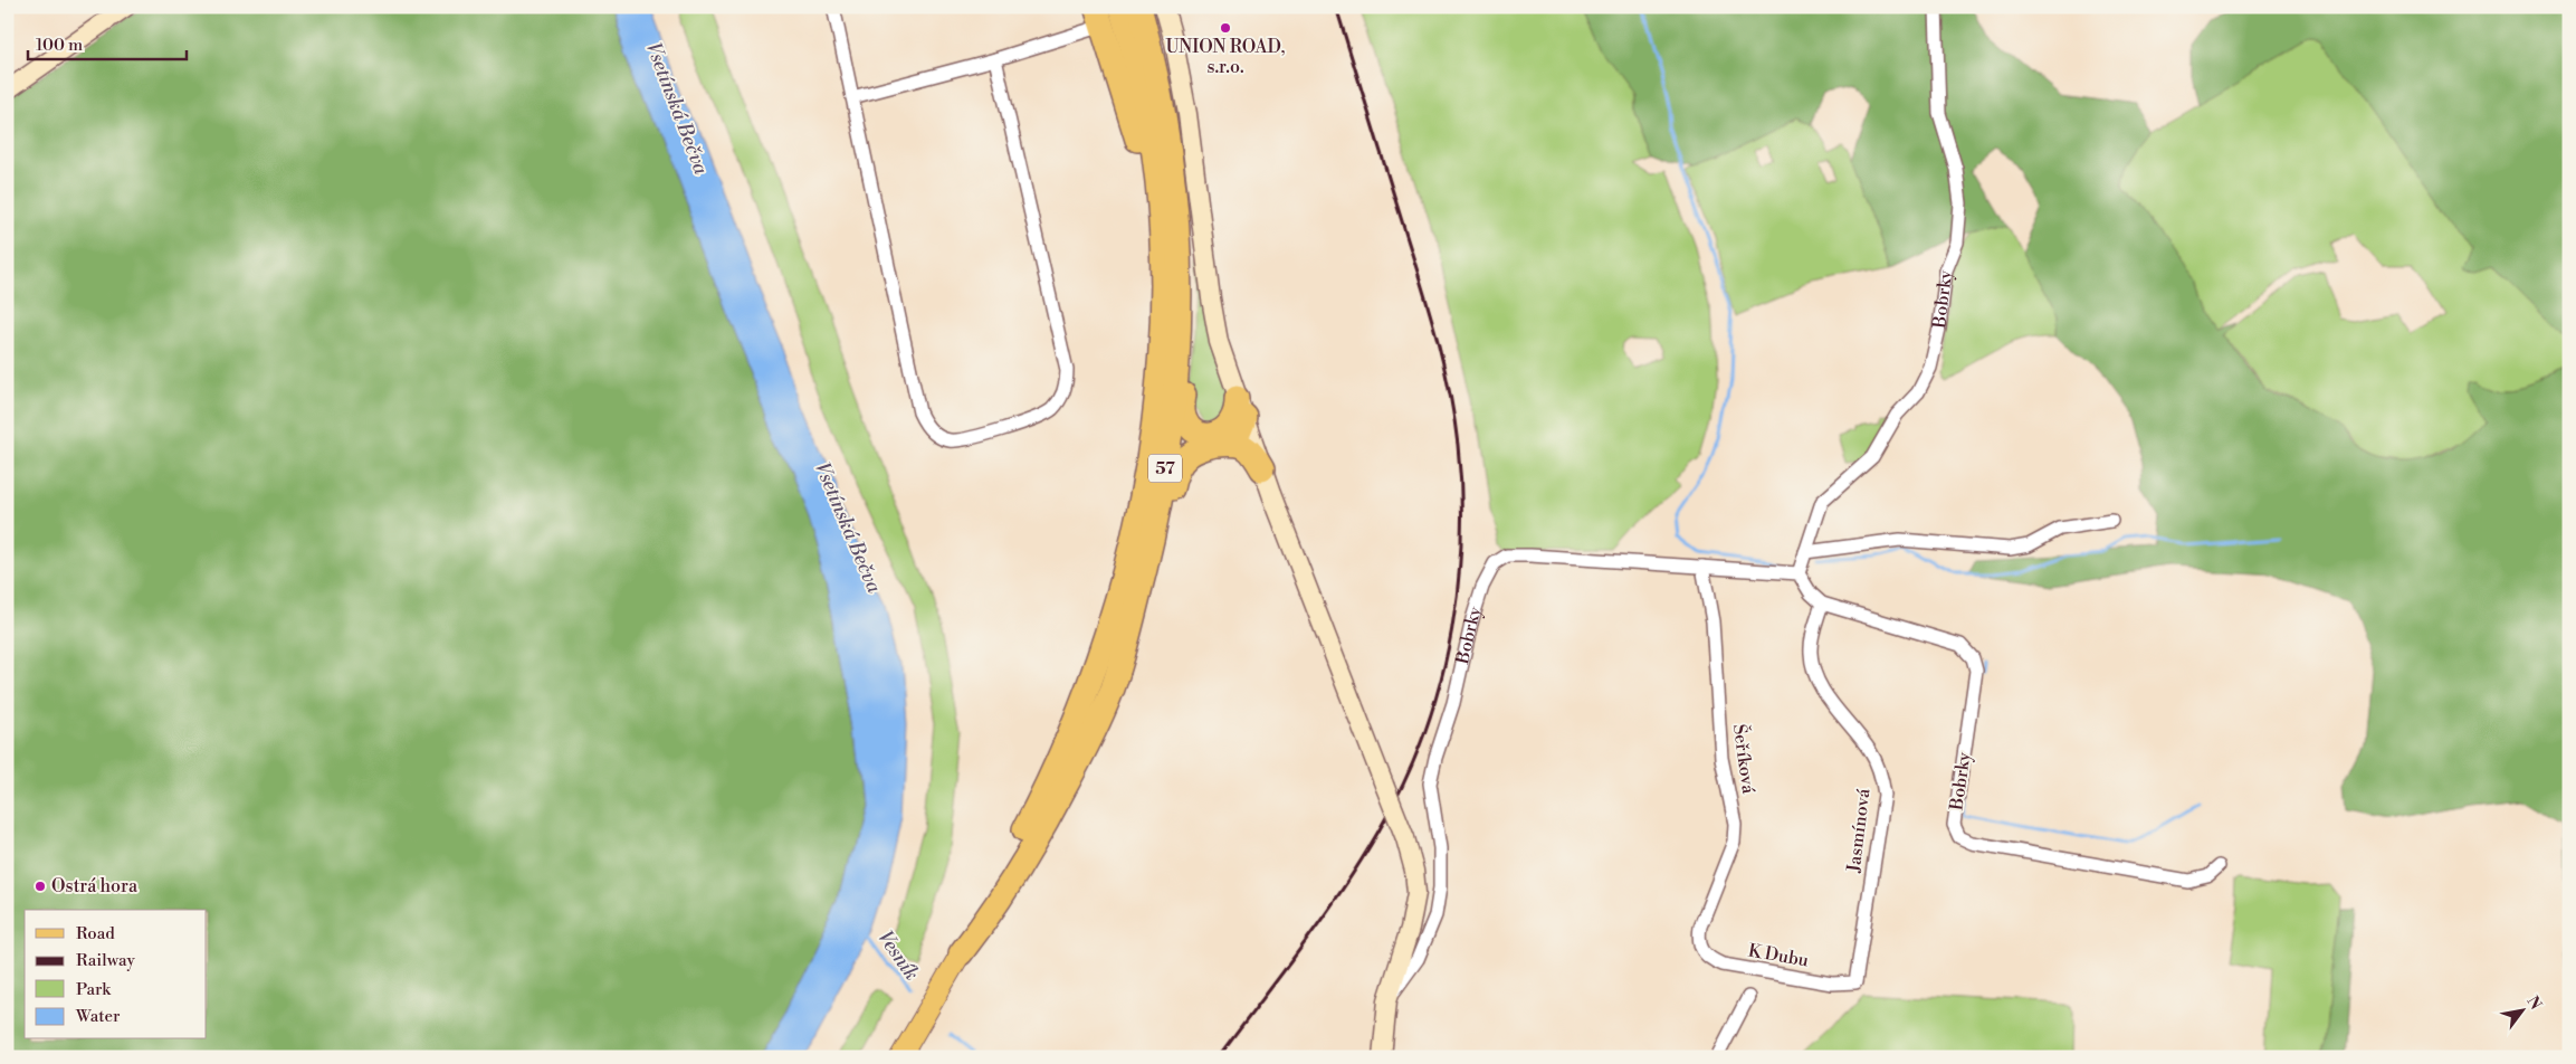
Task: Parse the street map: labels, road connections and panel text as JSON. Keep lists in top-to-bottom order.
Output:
{
  "streets": {
    "highway": ["57"],
    "street": [
      "Bobrky",
      "Šeříková",
      "Jasmínová",
      "K Dubu"
    ]
  },
  "crossings": [
    ["Bobrky", "Šeříková"],
    ["Bobrky", "Jasmínová"],
    ["Šeříková", "K Dubu"],
    ["Jasmínová", "K Dubu"]
  ],
  "water": ["Vsetínská Bečva", "Vesník"],
  "places": ["UNION ROAD, s.r.o.", "Ostrá hora"],
  "legend": [
    "Road",
    "Railway",
    "Park",
    "Water"
  ],
  "scale_bar": "100 m",
  "north": "top right"
}
